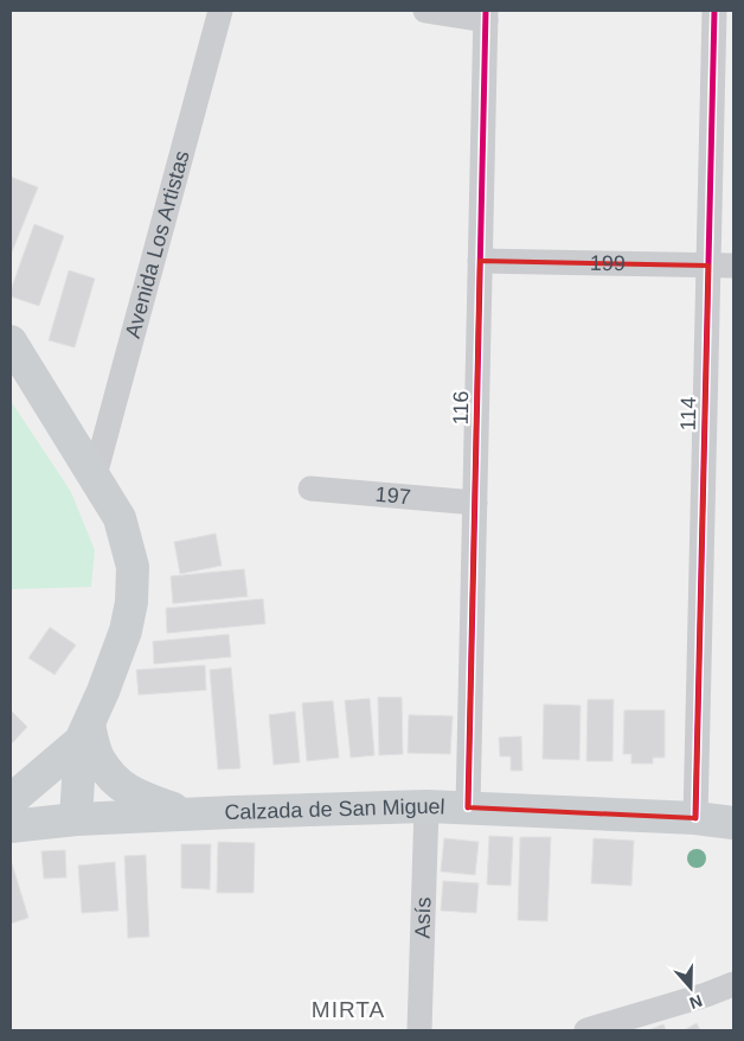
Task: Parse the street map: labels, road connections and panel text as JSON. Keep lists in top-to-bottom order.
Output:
{
  "streets": {
    "main road": ["Calzada de San Miguel"],
    "street": [
      "Avenida Los Artistas",
      "199",
      "116",
      "114",
      "197",
      "Asís"
    ]
  },
  "crossings": [
    ["199", "116"],
    ["199", "114"],
    ["116", "197"],
    ["116", "Calzada de San Miguel"],
    ["114", "Calzada de San Miguel"],
    ["Calzada de San Miguel", "Asís"]
  ],
  "districts": ["MIRTA"],
  "north": "bottom"
}
